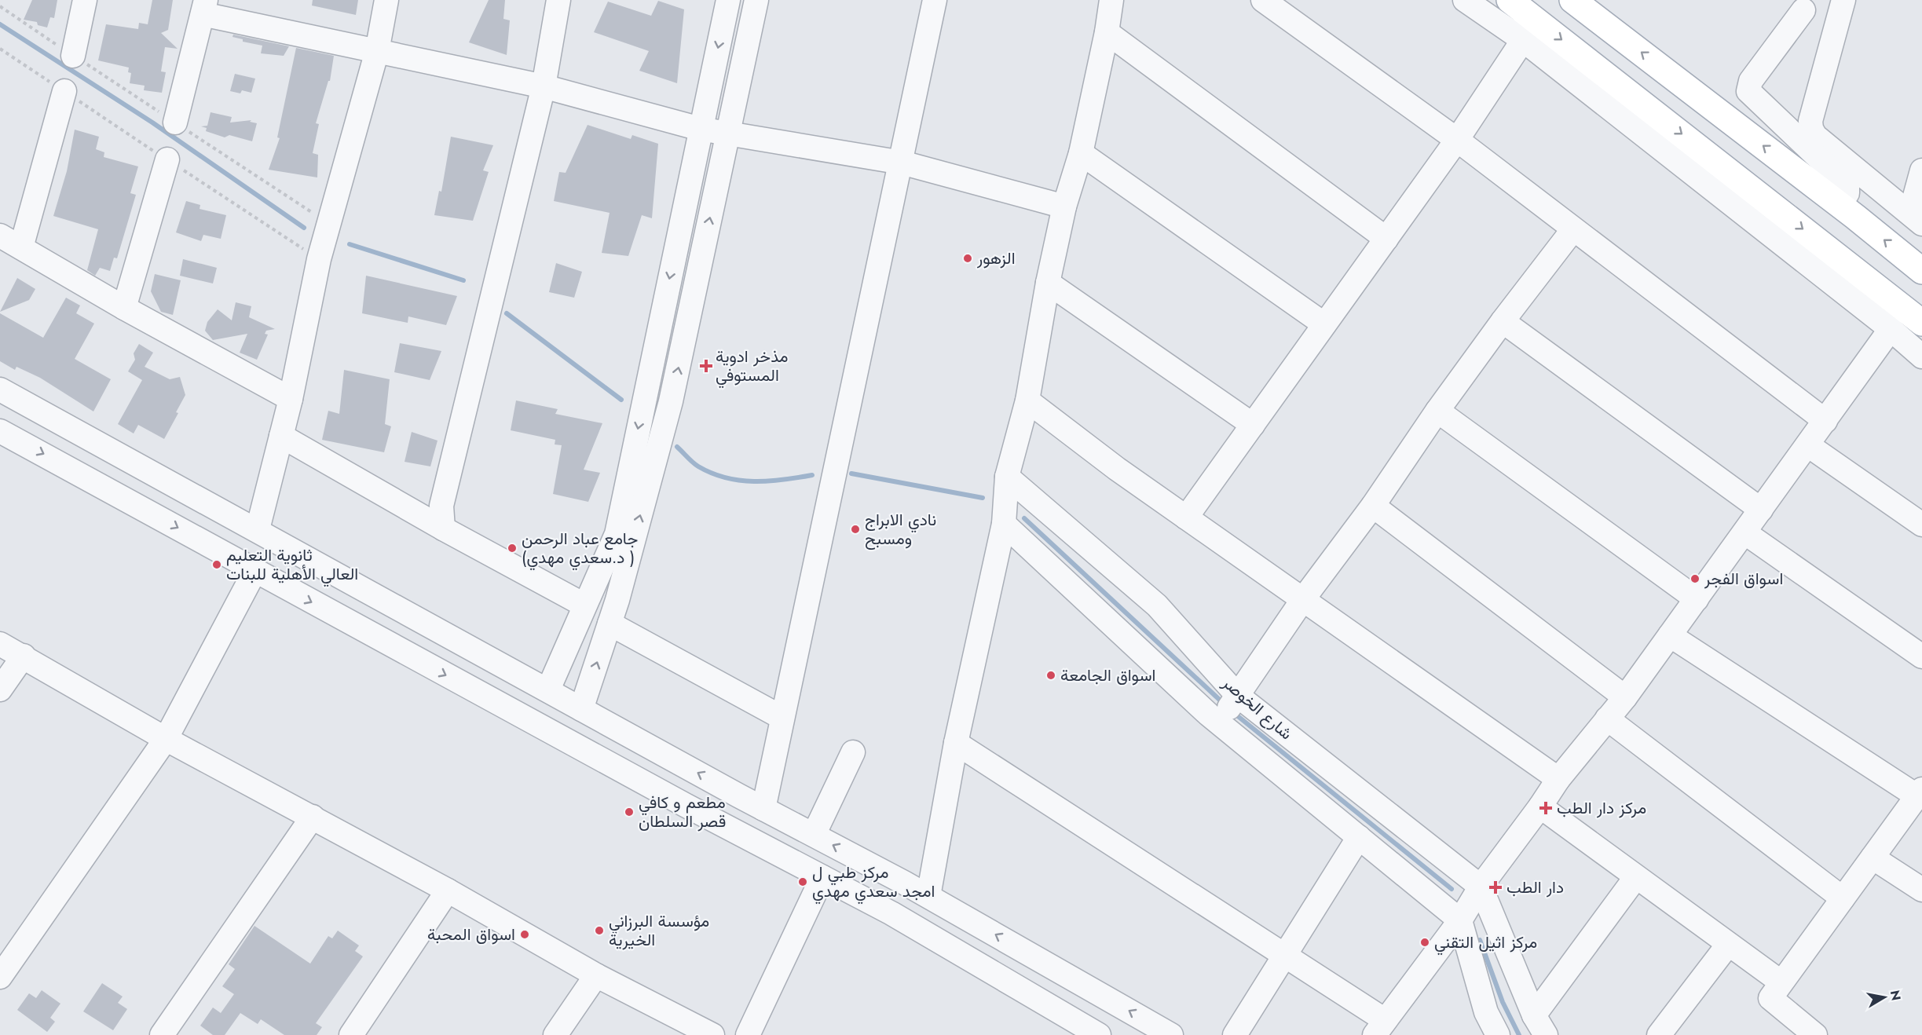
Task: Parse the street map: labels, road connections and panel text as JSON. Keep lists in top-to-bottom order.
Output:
{
  "streets": {
    "street": ["شارع الخوصر"]
  },
  "places": {
    "other": [
      "الزهور",
      "نادي الابراج ومسبح",
      "جامع عباد الرحمن (د.سعدي مهدي )",
      "ثانوية التعليم العالي الأهلية للبنات",
      "اسواق الفجر",
      "اسواق الجامعة",
      "مطعم و كافي قصر السلطان",
      "مركز طبي ل امجد سعدي مهدي",
      "مؤسسة البرزاني الخيرية",
      "اسواق المحبة",
      "مركز اثيل التقني"
    ],
    "health": ["مذخر ادویة المستوفي", "مركز دار الطب", "دار الطب"]
  },
  "north": "right"
}
